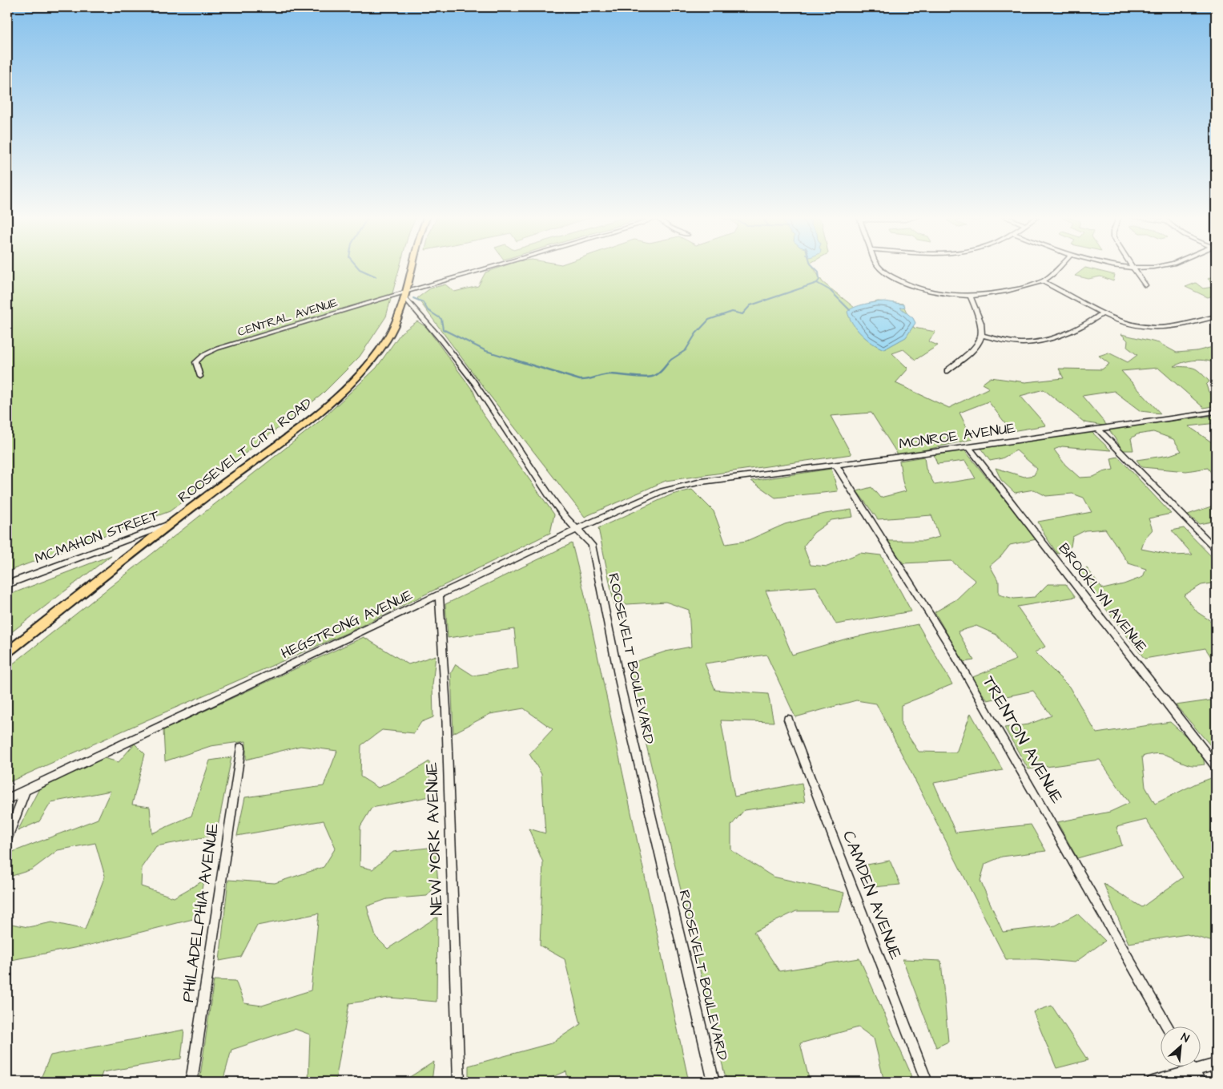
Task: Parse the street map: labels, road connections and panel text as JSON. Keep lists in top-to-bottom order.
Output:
{
  "streets": {
    "main road": ["ROOSEVELT CITY ROAD"],
    "street": [
      "CENTRAL AVENUE",
      "MONROE AVENUE",
      "MCMAHON STREET",
      "BROOKLYN AVENUE",
      "HEGSTRONG AVENUE",
      "ROOSEVELT BOULEVARD",
      "TRENTON AVENUE",
      "NEW YORK AVENUE",
      "CAMDEN AVENUE",
      "PHILADELPHIA AVENUE"
    ]
  },
  "crossings": [
    ["CENTRAL AVENUE", "ROOSEVELT CITY ROAD"],
    ["CENTRAL AVENUE", "ROOSEVELT BOULEVARD"],
    ["MONROE AVENUE", "BROOKLYN AVENUE"],
    ["MONROE AVENUE", "HEGSTRONG AVENUE"],
    ["MONROE AVENUE", "TRENTON AVENUE"],
    ["ROOSEVELT CITY ROAD", "MCMAHON STREET"],
    ["ROOSEVELT CITY ROAD", "ROOSEVELT BOULEVARD"],
    ["HEGSTRONG AVENUE", "ROOSEVELT BOULEVARD"],
    ["HEGSTRONG AVENUE", "NEW YORK AVENUE"]
  ],
  "north": "top right"
}
